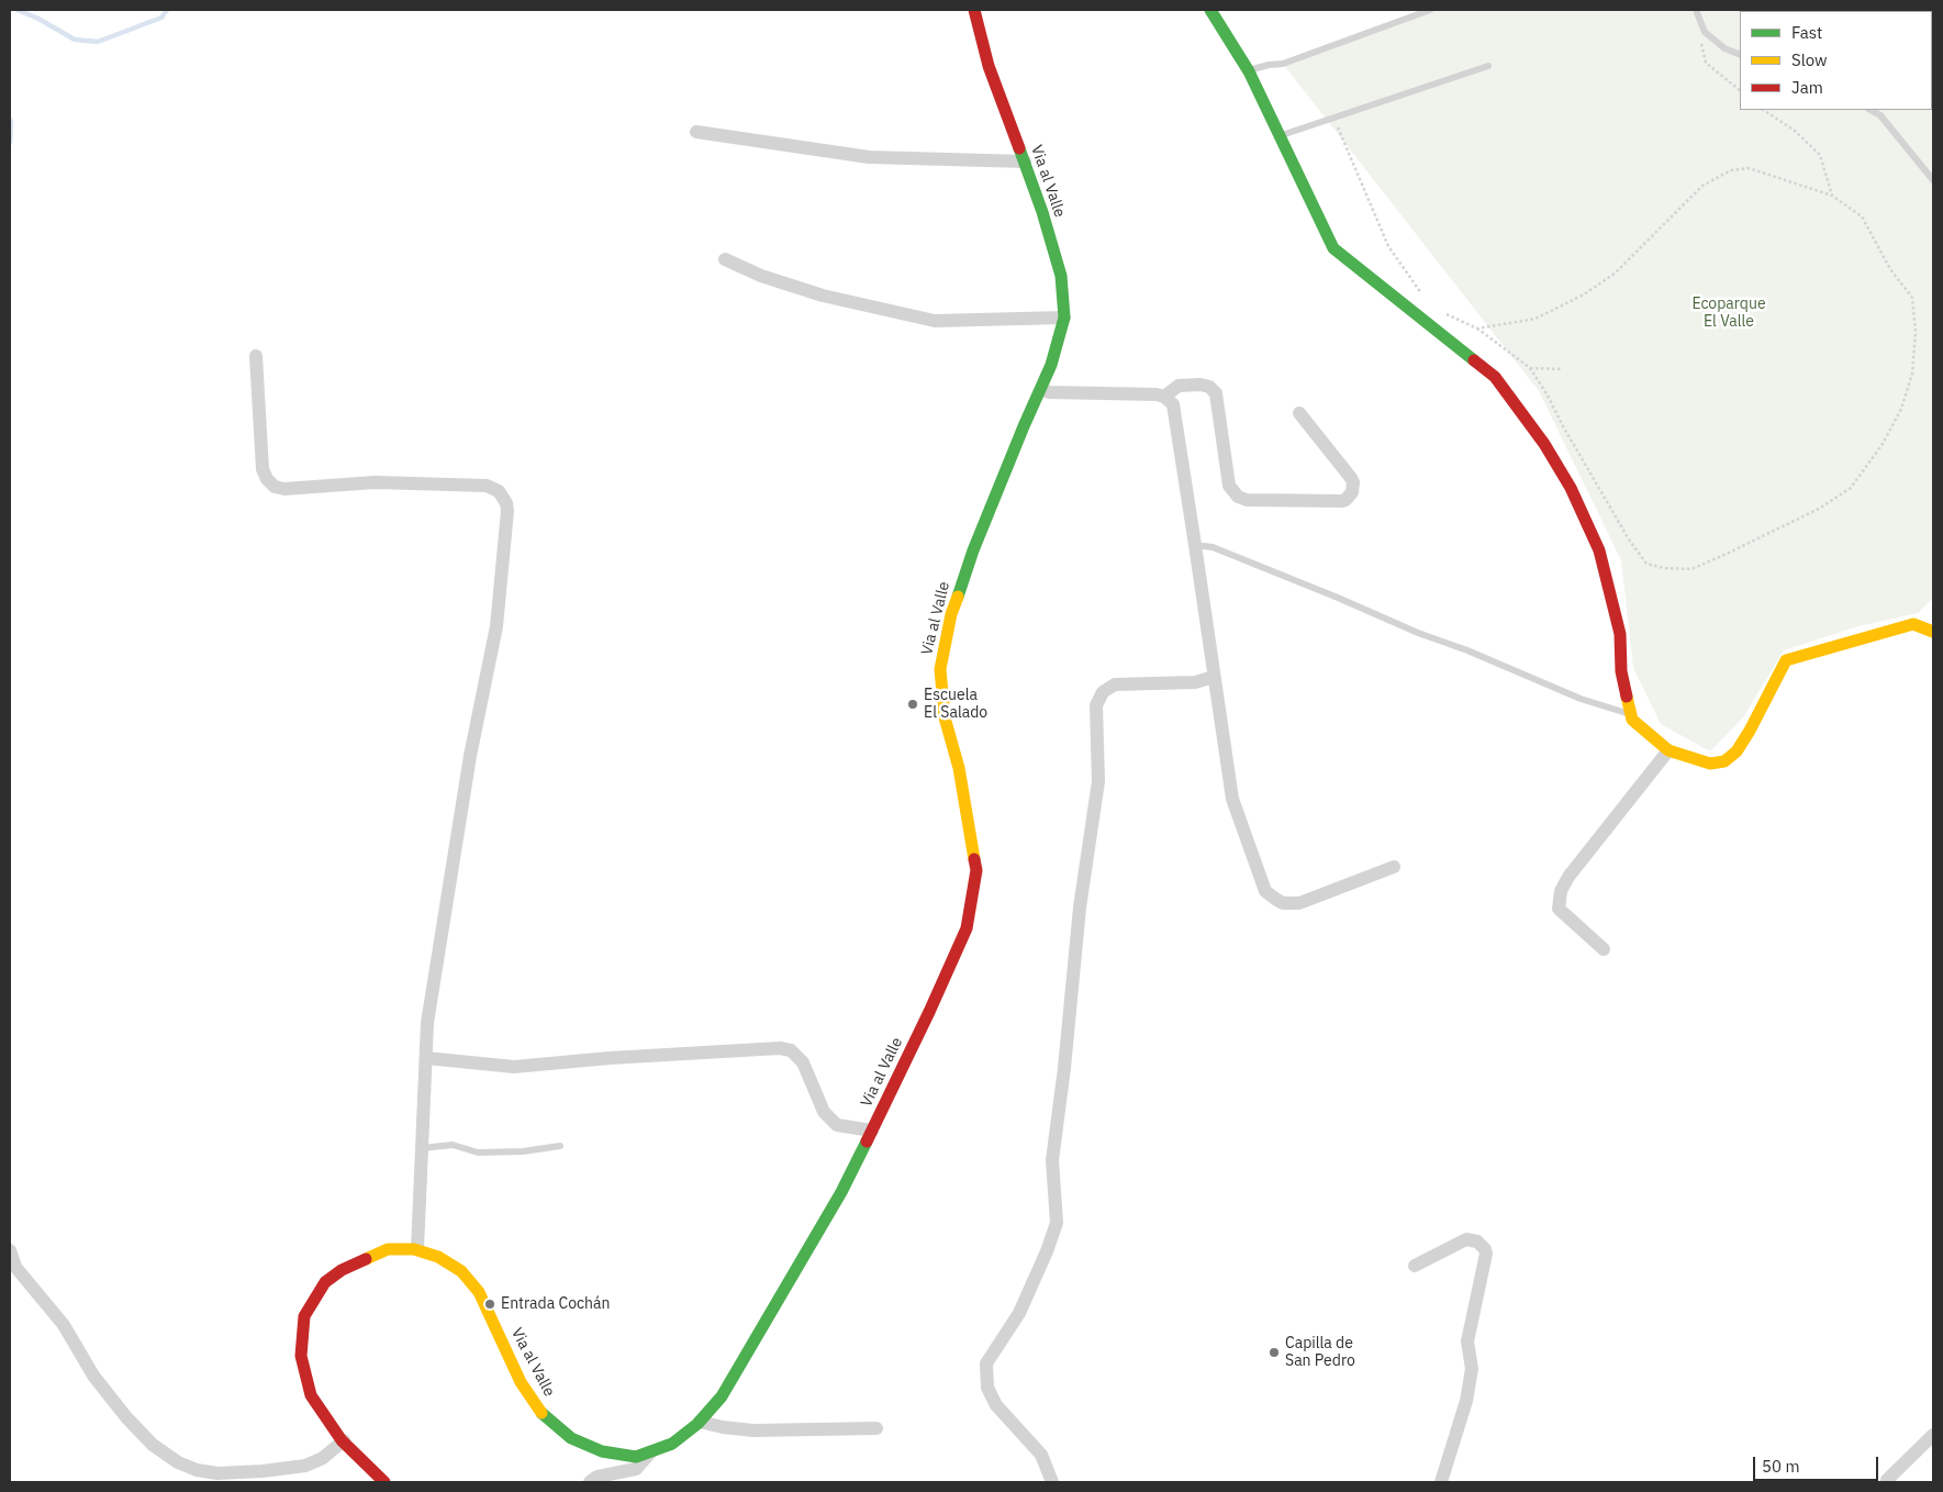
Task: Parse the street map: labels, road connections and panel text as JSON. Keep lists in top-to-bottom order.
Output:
{
  "streets": {
    "main road": ["Via al Valle"]
  },
  "parks": ["Ecoparque El Valle"],
  "places": ["Escuela El Salado", "Entrada Cochán", "Capilla de San Pedro"],
  "legend": ["Fast", "Slow", "Jam"],
  "scale_bar": "50 m"
}
